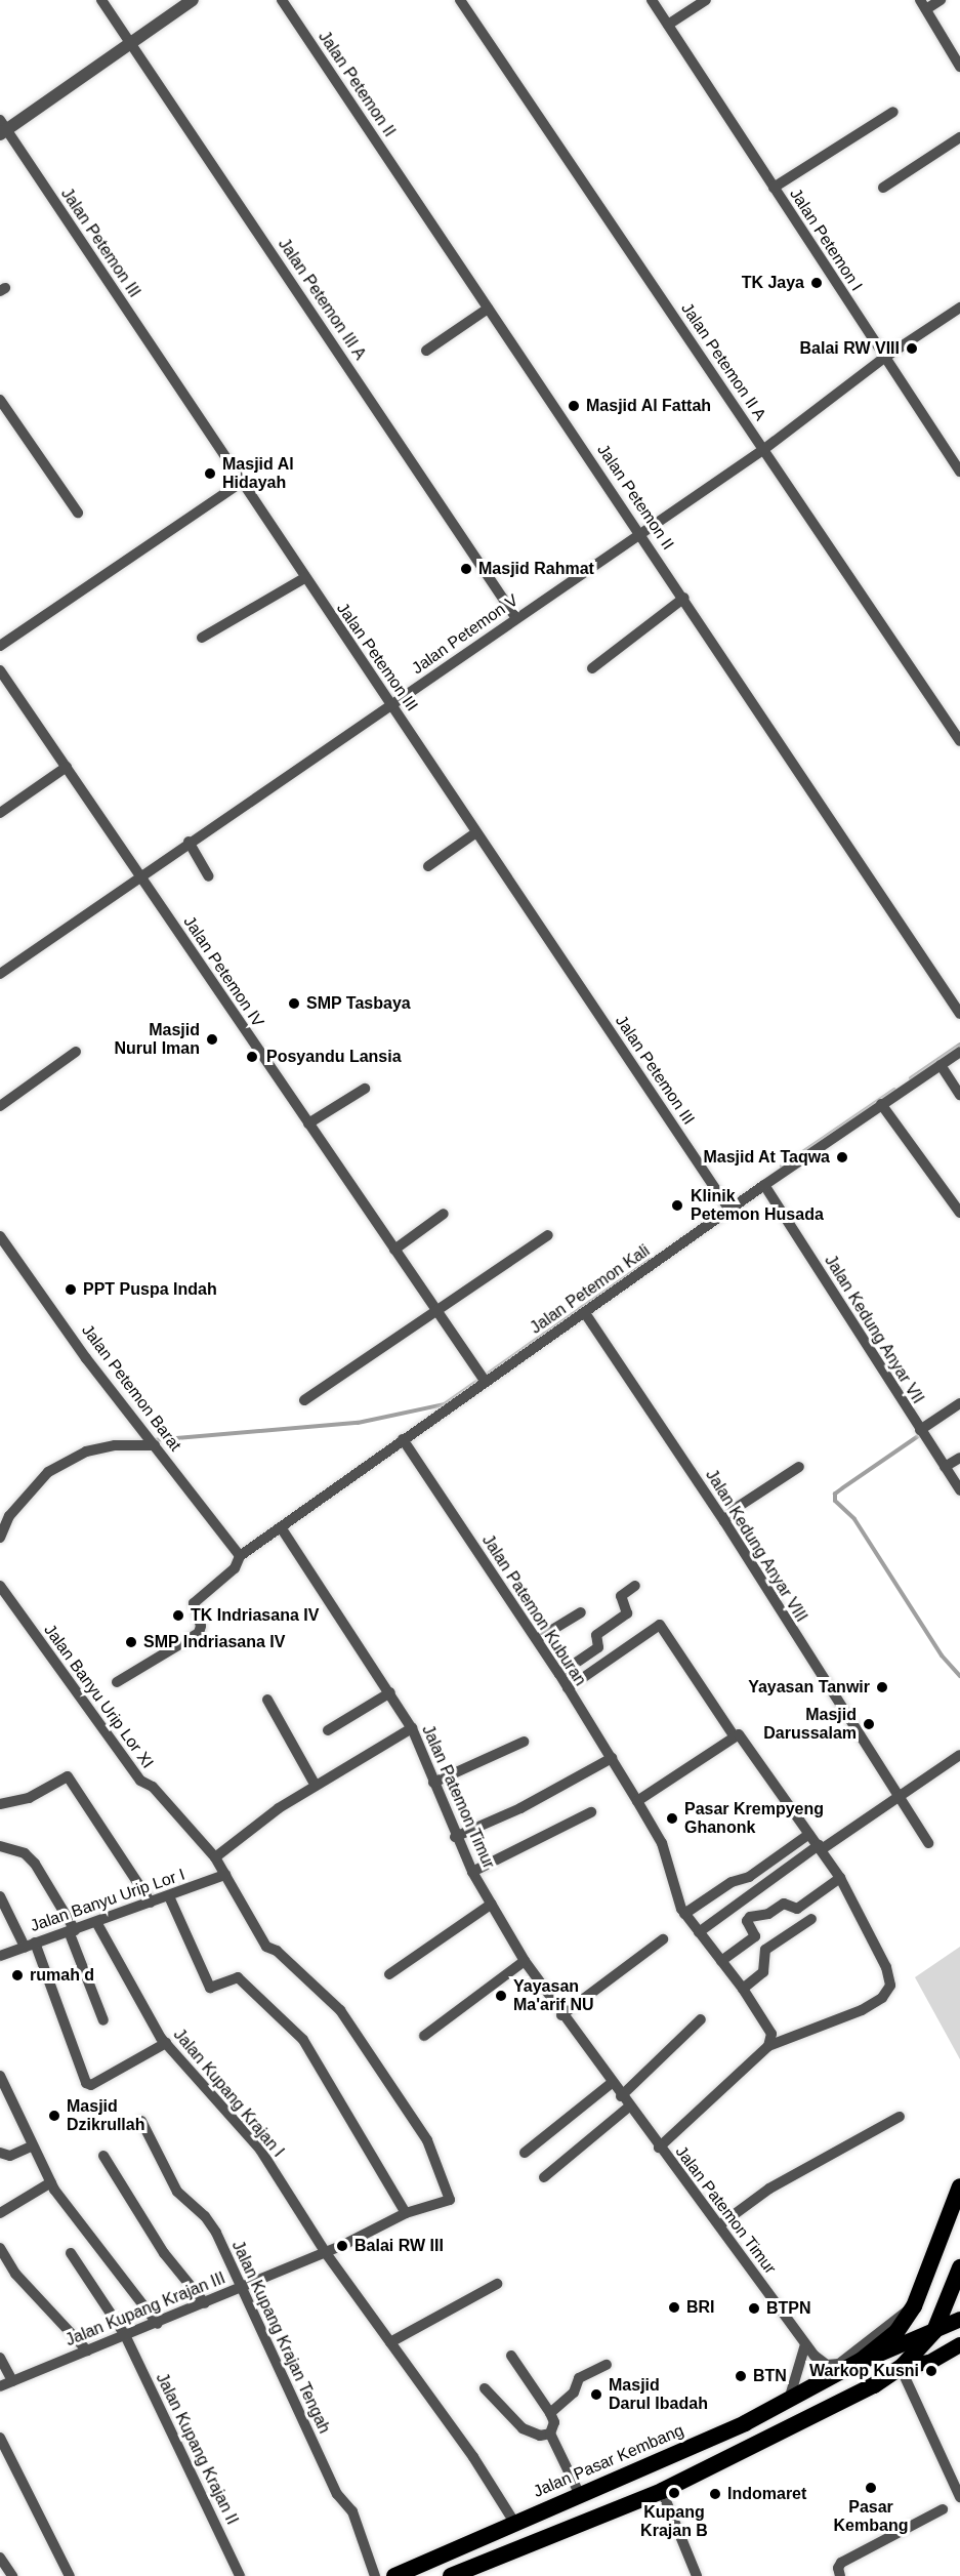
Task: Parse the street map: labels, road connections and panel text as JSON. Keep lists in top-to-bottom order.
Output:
{
  "streets": {
    "highway": ["Jalan Pasar Kembang"],
    "street": [
      "Jalan Petemon II",
      "Jalan Petemon I",
      "Jalan Petemon III",
      "Jalan Petemon III A",
      "Jalan Petemon II A",
      "Jalan Petemon V",
      "Jalan Petemon IV",
      "Jalan Petemon Kali",
      "Jalan Kedung Anyar VII",
      "Jalan Petemon Barat",
      "Jalan Kedung Anyar VIII",
      "Jalan Patemon Kuburan",
      "Jalan Banyu Urip Lor XI",
      "Jalan Patemon Timur",
      "Jalan Banyu Urip Lor I",
      "Jalan Kupang Krajan I",
      "Jalan Kupang Krajan III",
      "Jalan Kupang Krajan Tengah",
      "Jalan Kupang Krajan II"
    ]
  },
  "crossings": [
    ["Jalan Petemon II", "Jalan Petemon V"],
    ["Jalan Petemon I", "Jalan Petemon V"],
    ["Jalan Petemon III", "Jalan Petemon V"],
    ["Jalan Petemon III", "Jalan Petemon Kali"],
    ["Jalan Petemon III A", "Jalan Petemon V"],
    ["Jalan Petemon II A", "Jalan Petemon V"],
    ["Jalan Petemon V", "Jalan Petemon IV"],
    ["Jalan Petemon IV", "Jalan Petemon Kali"],
    ["Jalan Petemon Kali", "Jalan Kedung Anyar VII"],
    ["Jalan Petemon Kali", "Jalan Petemon Barat"],
    ["Jalan Petemon Kali", "Jalan Kedung Anyar VIII"],
    ["Jalan Petemon Kali", "Jalan Patemon Kuburan"],
    ["Jalan Petemon Kali", "Jalan Patemon Timur"],
    ["Jalan Banyu Urip Lor XI", "Jalan Banyu Urip Lor I"],
    ["Jalan Banyu Urip Lor I", "Jalan Kupang Krajan I"],
    ["Jalan Kupang Krajan I", "Jalan Kupang Krajan III"],
    ["Jalan Kupang Krajan I", "Jalan Pasar Kembang"],
    ["Jalan Kupang Krajan III", "Jalan Kupang Krajan Tengah"],
    ["Jalan Kupang Krajan III", "Jalan Kupang Krajan II"]
  ],
  "places": [
    "TK Jaya",
    "Balai RW VIII",
    "Masjid Al Fattah",
    "Masjid Al Hidayah",
    "Masjid Rahmat",
    "SMP Tasbaya",
    "Masjid Nurul Iman",
    "Posyandu Lansia",
    "Masjid At Taqwa",
    "Klinik Petemon Husada",
    "PPT Puspa Indah",
    "TK Indriasana IV",
    "SMP Indriasana IV",
    "Yayasan Tanwir",
    "Masjid Darussalam",
    "Pasar Krempyeng Ghanonk",
    "rumah d",
    "Yayasan Ma'arif NU",
    "Masjid Dzikrullah",
    "Balai RW III",
    "BRI",
    "BTPN",
    "Warkop Kusni",
    "BTN",
    "Masjid Darul Ibadah",
    "Pasar Kembang",
    "Kupang Krajan B",
    "Indomaret"
  ]
}
